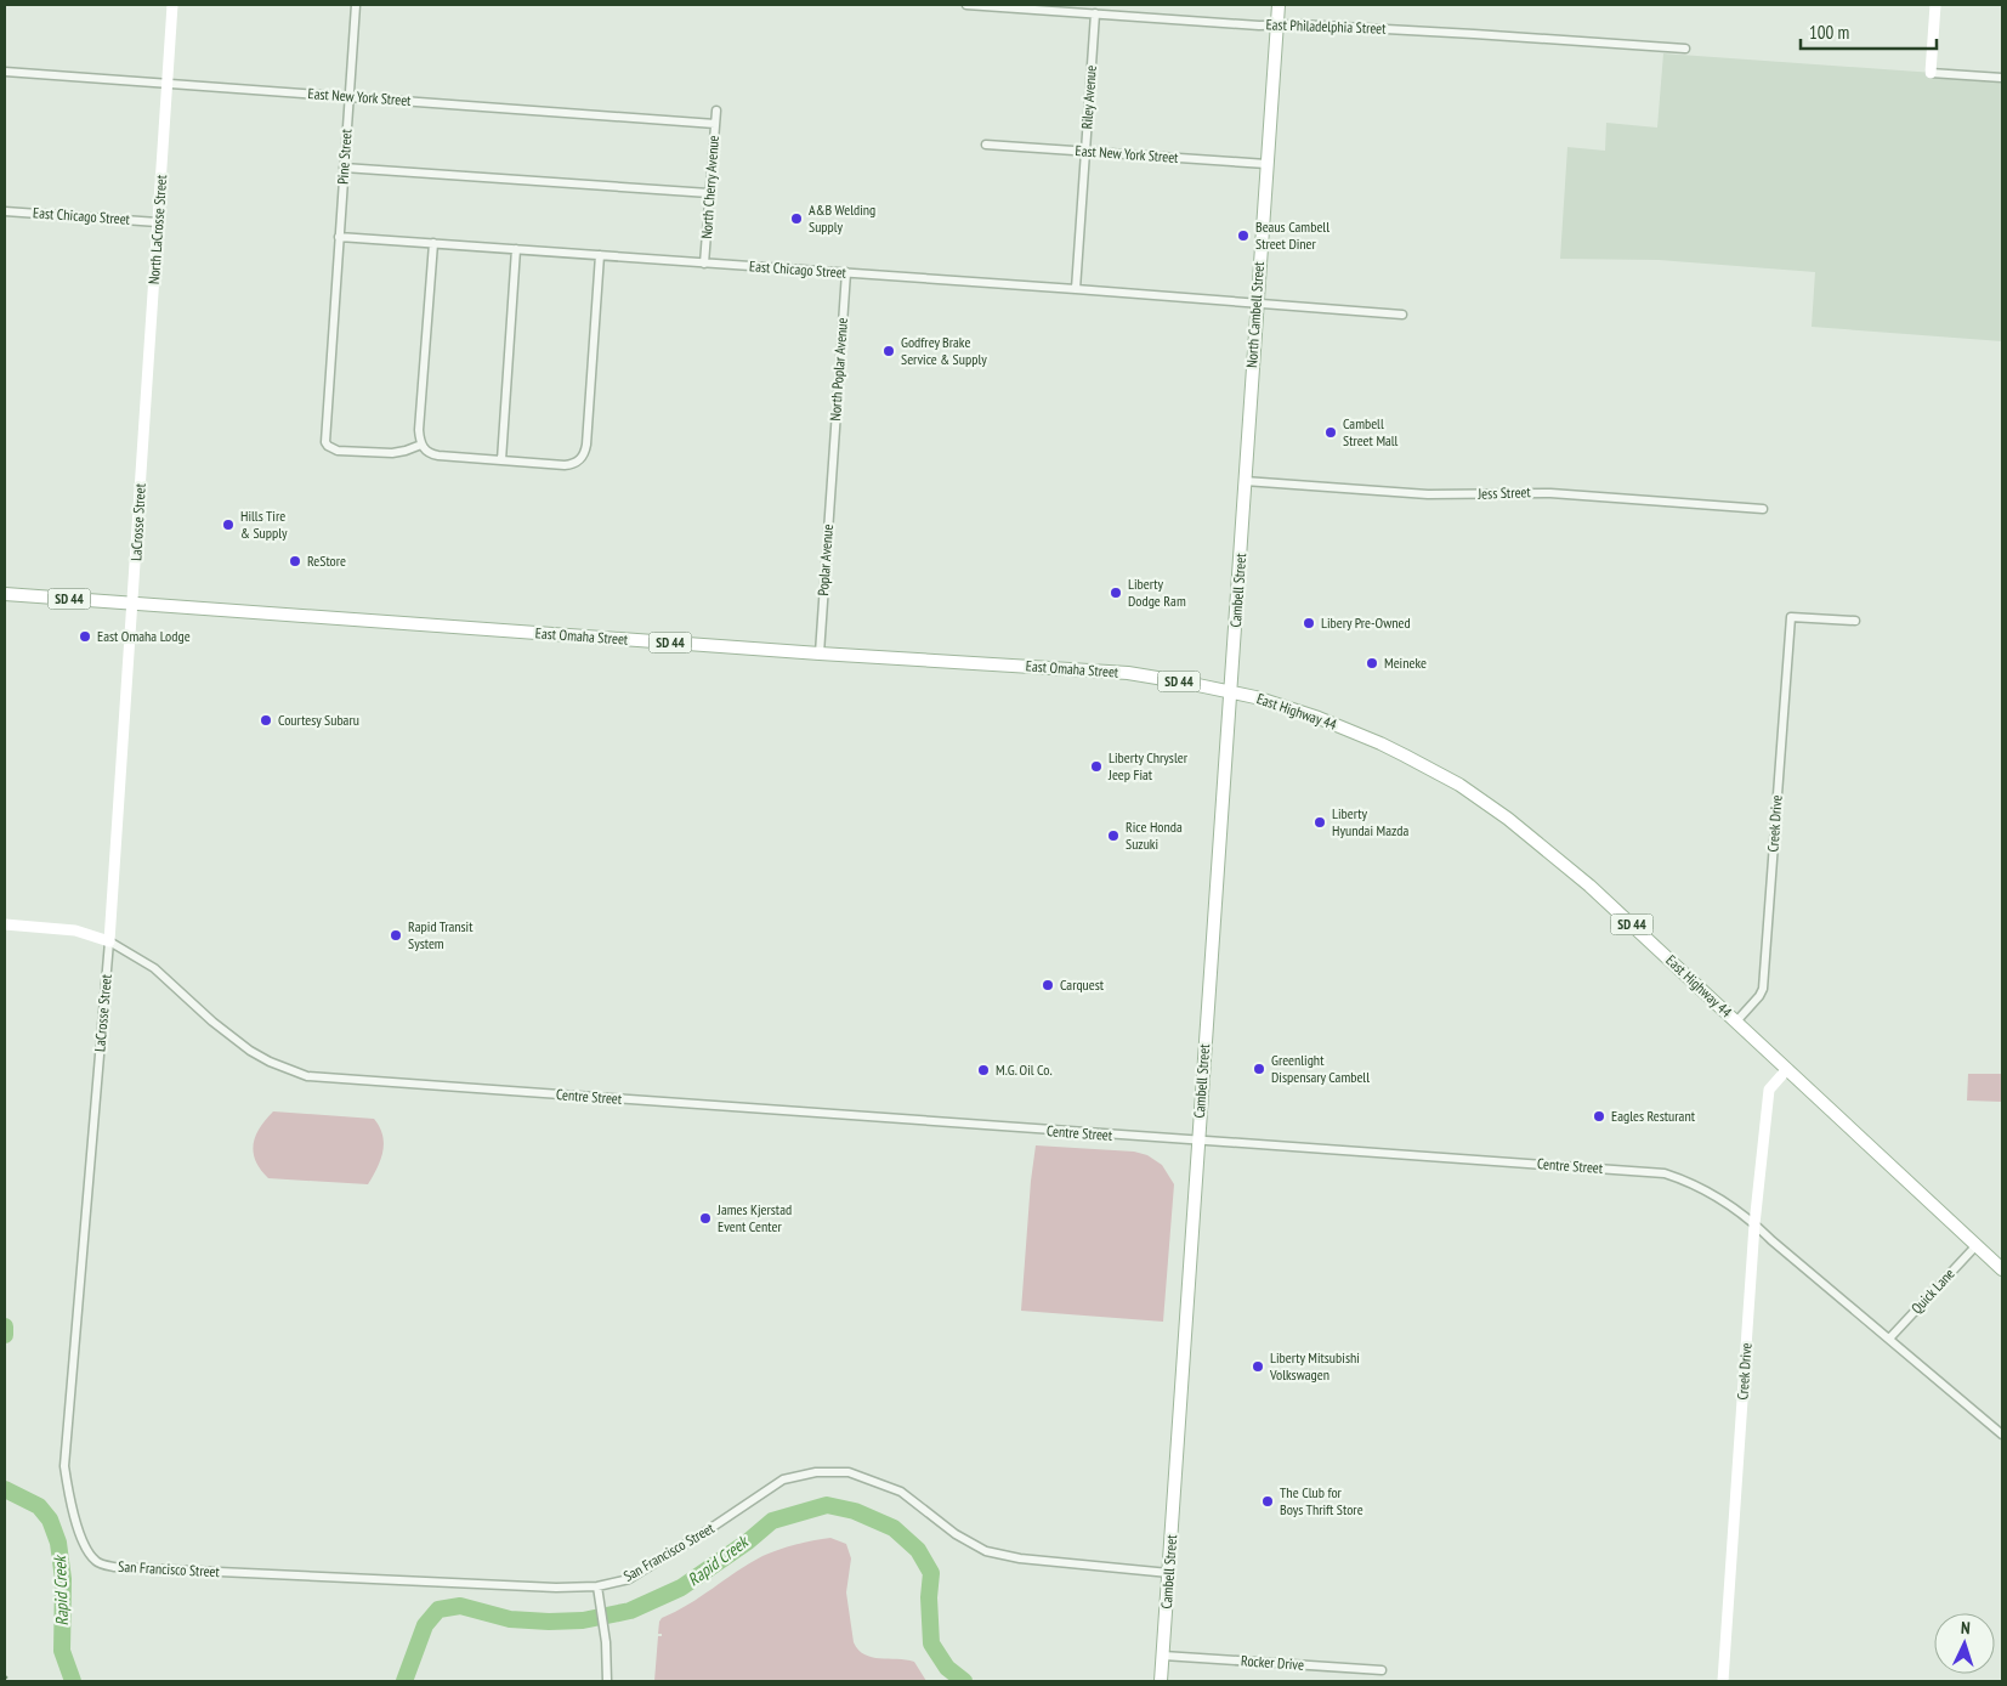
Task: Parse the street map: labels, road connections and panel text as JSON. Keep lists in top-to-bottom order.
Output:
{
  "streets": {
    "main road": [
      "North Cambell Street",
      "Cambell Street",
      "SD 44",
      "East Omaha Street",
      "East Highway 44"
    ],
    "street": [
      "East Philadelphia Street",
      "East New York Street",
      "Riley Avenue",
      "Pine Street",
      "North Cherry Avenue",
      "East Chicago Street",
      "North LaCrosse Street",
      "North Poplar Avenue",
      "Jess Street",
      "LaCrosse Street",
      "Poplar Avenue",
      "Creek Drive",
      "Centre Street",
      "Quick Lane",
      "San Francisco Street",
      "Rocker Drive"
    ]
  },
  "crossings": [
    ["East Philadelphia Street", "Riley Avenue"],
    ["East Philadelphia Street", "North Cambell Street"],
    ["East New York Street", "Riley Avenue"],
    ["East New York Street", "Pine Street"],
    ["East New York Street", "North Cherry Avenue"],
    ["East New York Street", "North LaCrosse Street"],
    ["East New York Street", "North Cambell Street"],
    ["Riley Avenue", "East Chicago Street"],
    ["Pine Street", "East Chicago Street"],
    ["North Cherry Avenue", "East Chicago Street"],
    ["East Chicago Street", "North LaCrosse Street"],
    ["East Chicago Street", "North Cambell Street"],
    ["East Chicago Street", "North Poplar Avenue"],
    ["North LaCrosse Street", "LaCrosse Street"],
    ["North Cambell Street", "Jess Street"],
    ["North Cambell Street", "Cambell Street"],
    ["North Poplar Avenue", "Poplar Avenue"],
    ["Jess Street", "Cambell Street"],
    ["LaCrosse Street", "East Omaha Street"],
    ["LaCrosse Street", "Centre Street"],
    ["LaCrosse Street", "San Francisco Street"],
    ["Poplar Avenue", "East Omaha Street"],
    ["Cambell Street", "East Omaha Street"],
    ["Cambell Street", "East Highway 44"],
    ["Cambell Street", "Centre Street"],
    ["Cambell Street", "San Francisco Street"],
    ["Cambell Street", "Rocker Drive"],
    ["East Omaha Street", "East Highway 44"],
    ["East Highway 44", "Creek Drive"],
    ["East Highway 44", "Quick Lane"],
    ["Creek Drive", "Centre Street"],
    ["Centre Street", "Quick Lane"]
  ],
  "water": ["Rapid Creek"],
  "places": [
    "A&B Welding Supply",
    "Beaus Cambell Street Diner",
    "Godfrey Brake Service & Supply",
    "Cambell Street Mall",
    "Hills Tire & Supply",
    "ReStore",
    "Liberty Dodge Ram",
    "Libery Pre-Owned",
    "East Omaha Lodge",
    "Meineke",
    "Courtesy Subaru",
    "Liberty Chrysler Jeep Fiat",
    "Liberty Hyundai Mazda",
    "Rice Honda Suzuki",
    "Rapid Transit System",
    "Carquest",
    "Greenlight Dispensary Cambell",
    "M.G. Oil Co.",
    "Eagles Resturant",
    "James Kjerstad Event Center",
    "Liberty Mitsubishi Volkswagen",
    "The Club for Boys Thrift Store"
  ],
  "scale_bar": "100 m",
  "north": "top"
}
